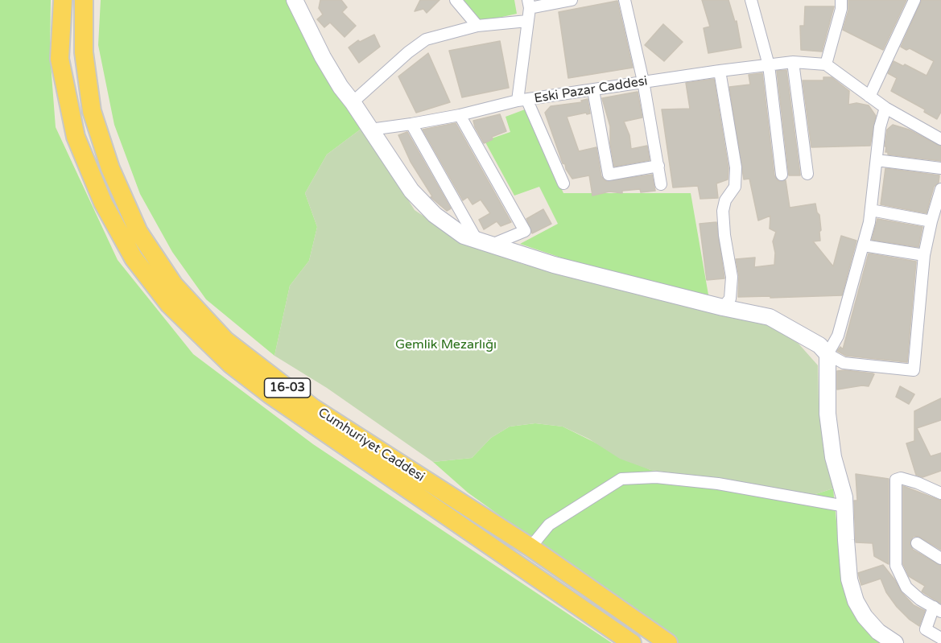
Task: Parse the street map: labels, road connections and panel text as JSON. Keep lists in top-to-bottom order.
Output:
{
  "streets": {
    "main road": ["16-03", "Cumhuriyet Caddesi"],
    "street": ["Eski Pazar Caddesi"]
  },
  "parks": ["Gemlik Mezarlığı"]
}
